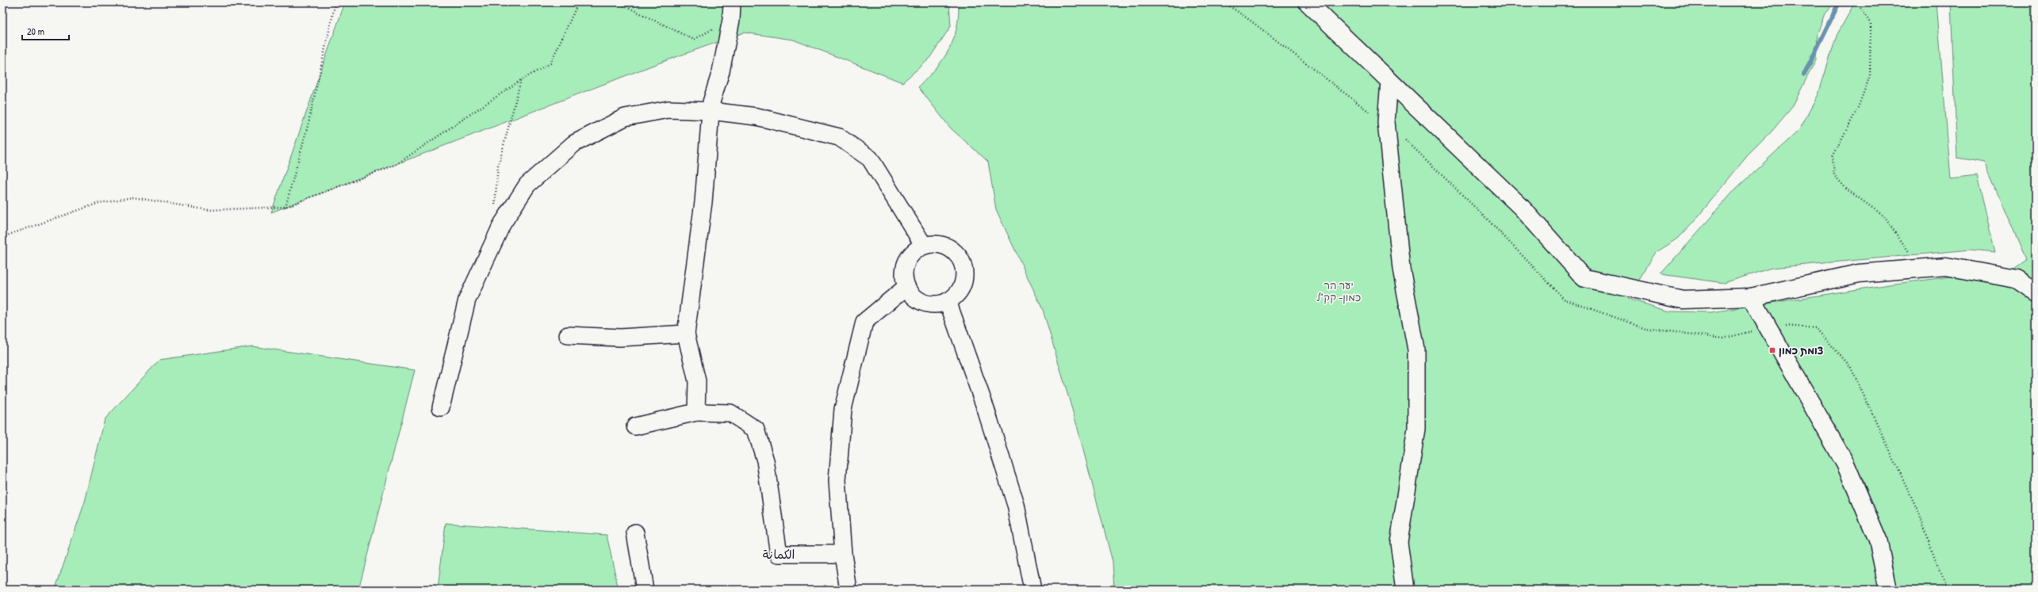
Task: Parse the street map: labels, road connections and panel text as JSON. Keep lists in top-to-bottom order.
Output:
{
  "districts": ["الكمانة"],
  "parks": ["יער הר כמון- קק\"ל"],
  "places": {
    "transit": ["צומת כמון"]
  },
  "scale_bar": "20 m"
}
